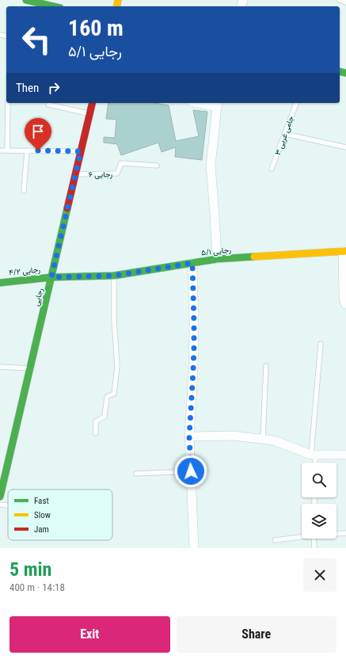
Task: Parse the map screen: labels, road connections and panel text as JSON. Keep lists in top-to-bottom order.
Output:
{
  "streets": {
    "main road": ["رجایی ۵/۱", "رجایی ۴/۲", "رجایی"],
    "lane": ["جامی غربی ۳", "رجایی ۶"]
  },
  "crossings": [
    ["رجایی ۶", "رجایی"],
    ["رجایی ۵/۱", "رجایی ۴/۲"],
    ["رجایی ۵/۱", "رجایی"],
    ["رجایی ۴/۲", "رجایی"]
  ],
  "legend": ["Fast", "Slow", "Jam"],
  "page": {
    "turn": ["160 m", "رجایی ۵/۱"],
    "then": "Then",
    "heading": ["5 min", "400 m · 14:18"],
    "buttons": ["Exit", "Share"]
  }
}
